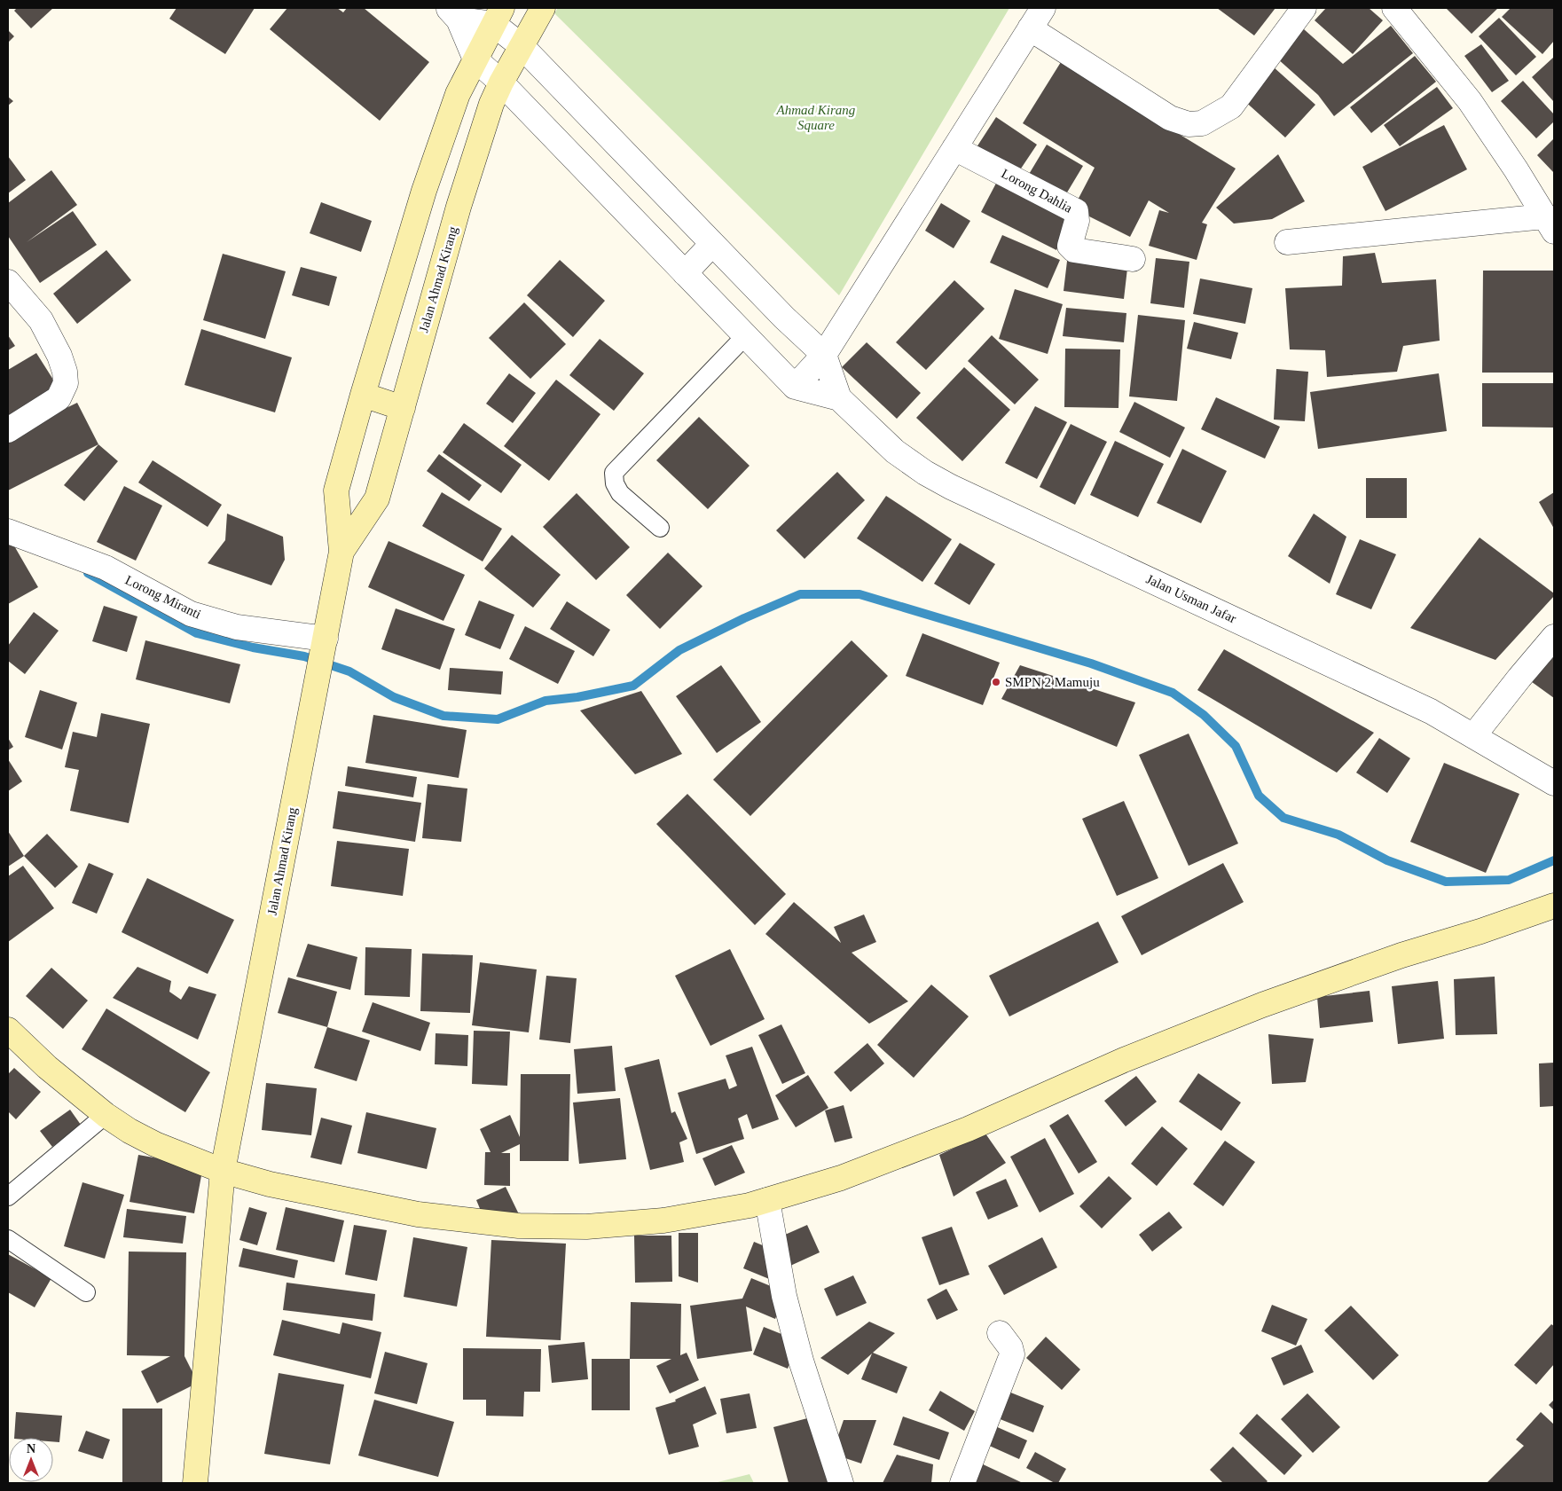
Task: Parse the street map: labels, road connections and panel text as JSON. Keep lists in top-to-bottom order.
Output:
{
  "streets": {
    "main road": ["Jalan Ahmad Kirang"],
    "street": ["Lorong Dahlia", "Lorong Miranti", "Jalan Usman Jafar"]
  },
  "crossings": [
    ["Jalan Ahmad Kirang", "Lorong Miranti"]
  ],
  "parks": ["Ahmad Kirang Square"],
  "places": ["SMPN 2 Mamuju"],
  "north": "top"
}
